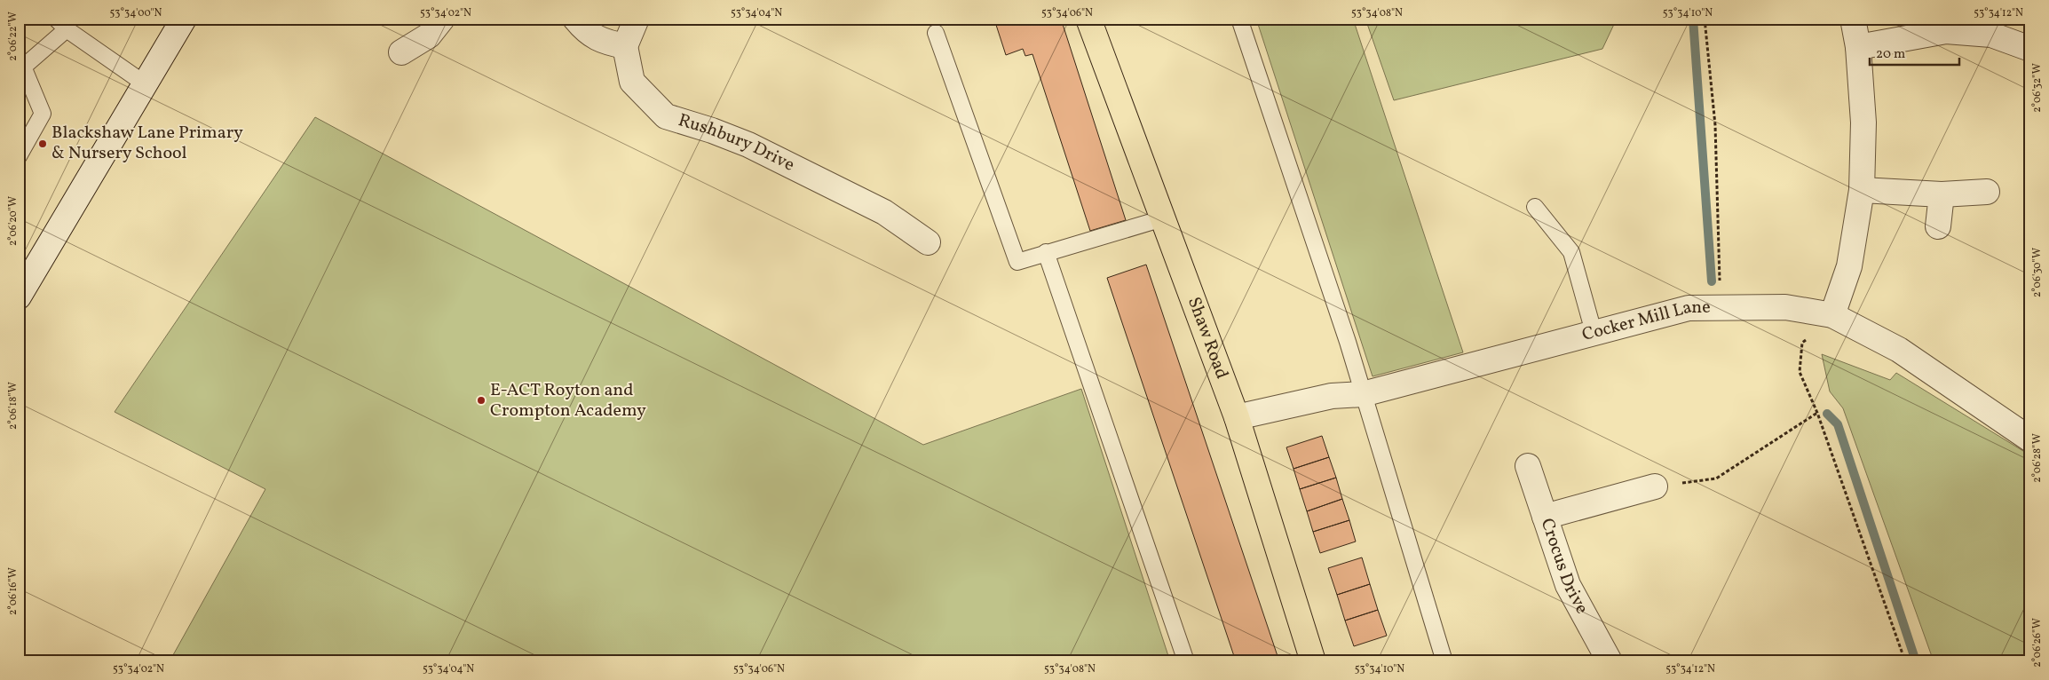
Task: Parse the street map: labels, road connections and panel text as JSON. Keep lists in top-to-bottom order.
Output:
{
  "streets": {
    "main road": ["Shaw Road"],
    "street": ["Rushbury Drive", "Cocker Mill Lane", "Crocus Drive"]
  },
  "crossings": [
    ["Cocker Mill Lane", "Shaw Road"]
  ],
  "places": ["Blackshaw Lane Primary & Nursery School", "E-ACT Royton and Crompton Academy"],
  "scale_bar": "20 m",
  "coordinates": [
    "53°34'00\"N",
    "53°34'02\"N",
    "53°34'04\"N",
    "53°34'06\"N",
    "53°34'08\"N",
    "53°34'10\"N",
    "53°34'12\"N",
    "2°06'22\"W",
    "2°06'32\"W",
    "2°06'20\"W",
    "2°06'30\"W",
    "2°06'18\"W",
    "2°06'28\"W",
    "2°06'16\"W",
    "2°06'26\"W"
  ]
}
